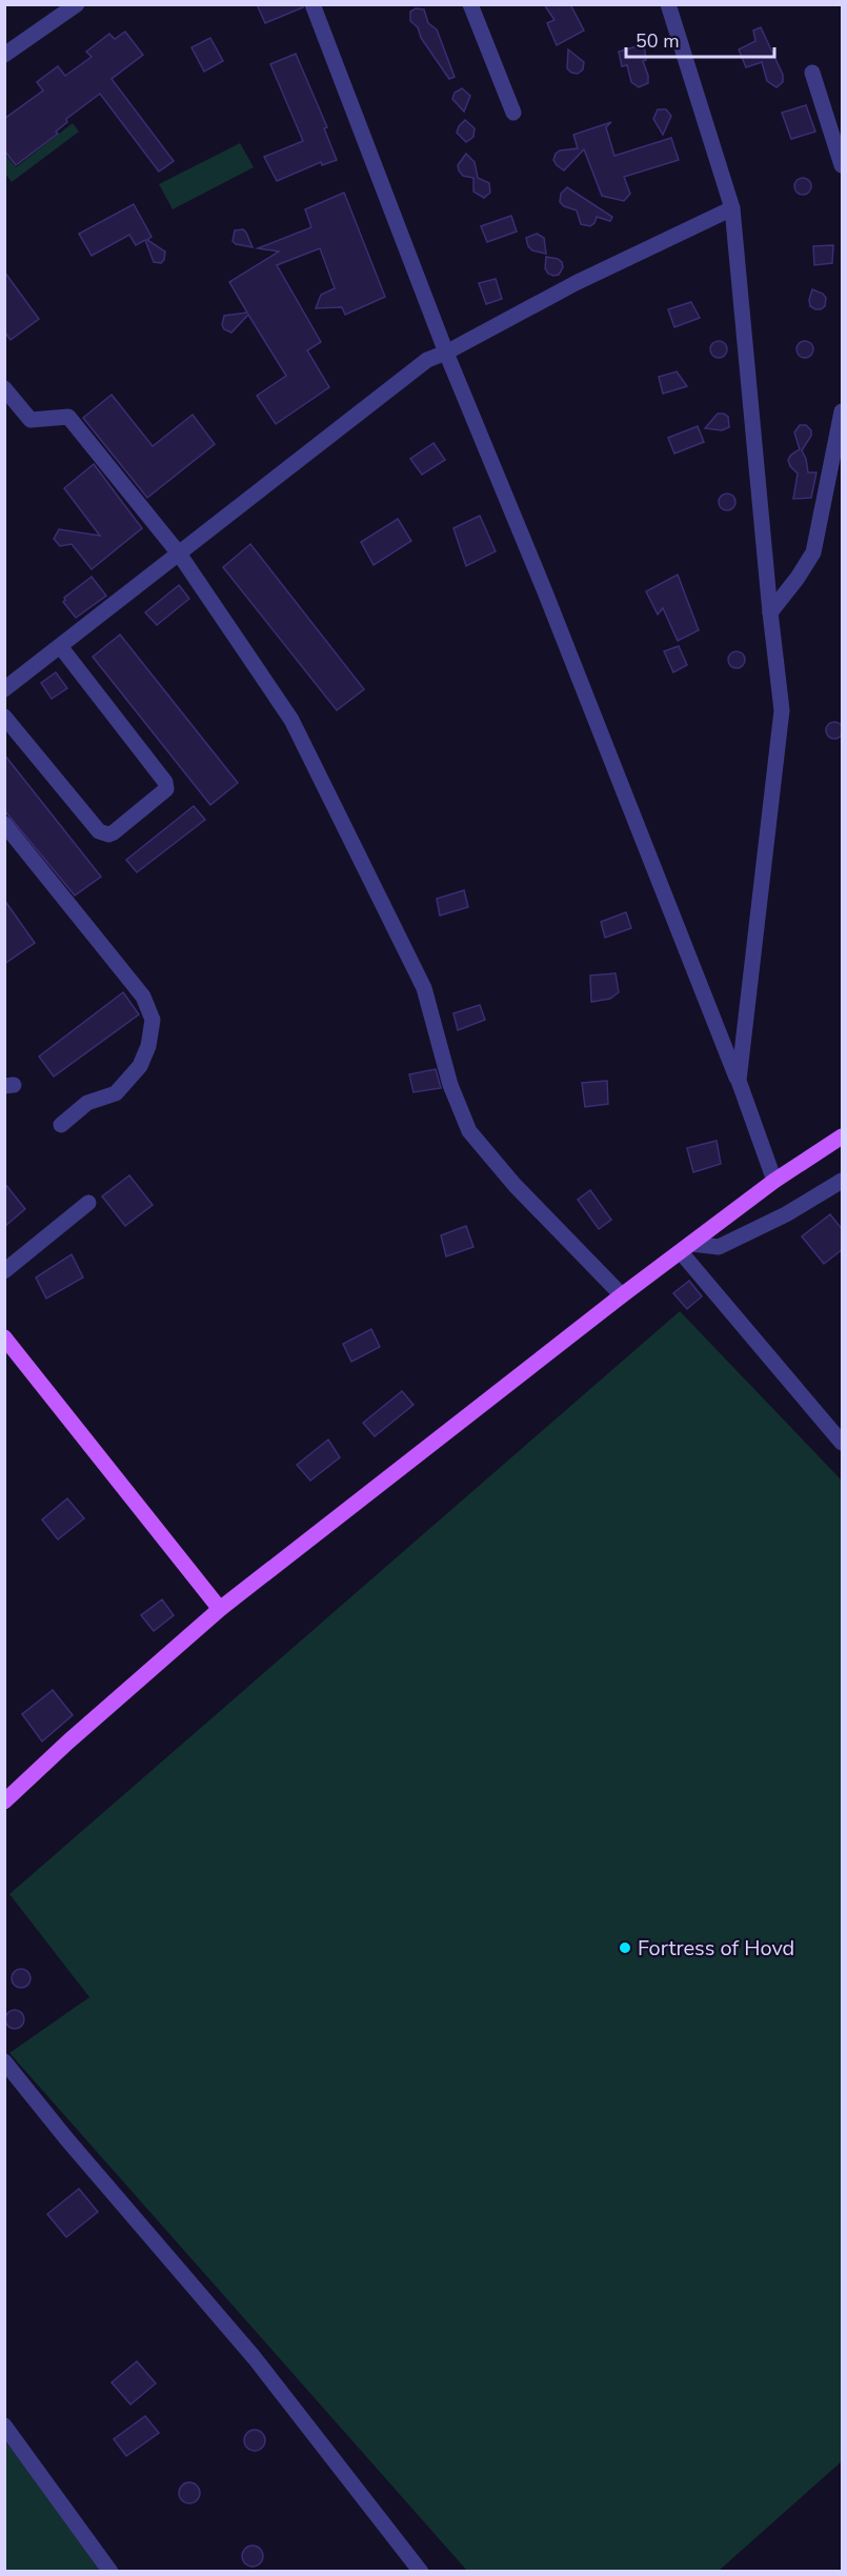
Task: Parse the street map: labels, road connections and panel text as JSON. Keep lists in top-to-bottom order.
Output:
{
  "places": ["Fortress of Hovd"],
  "scale_bar": "50 m"
}
